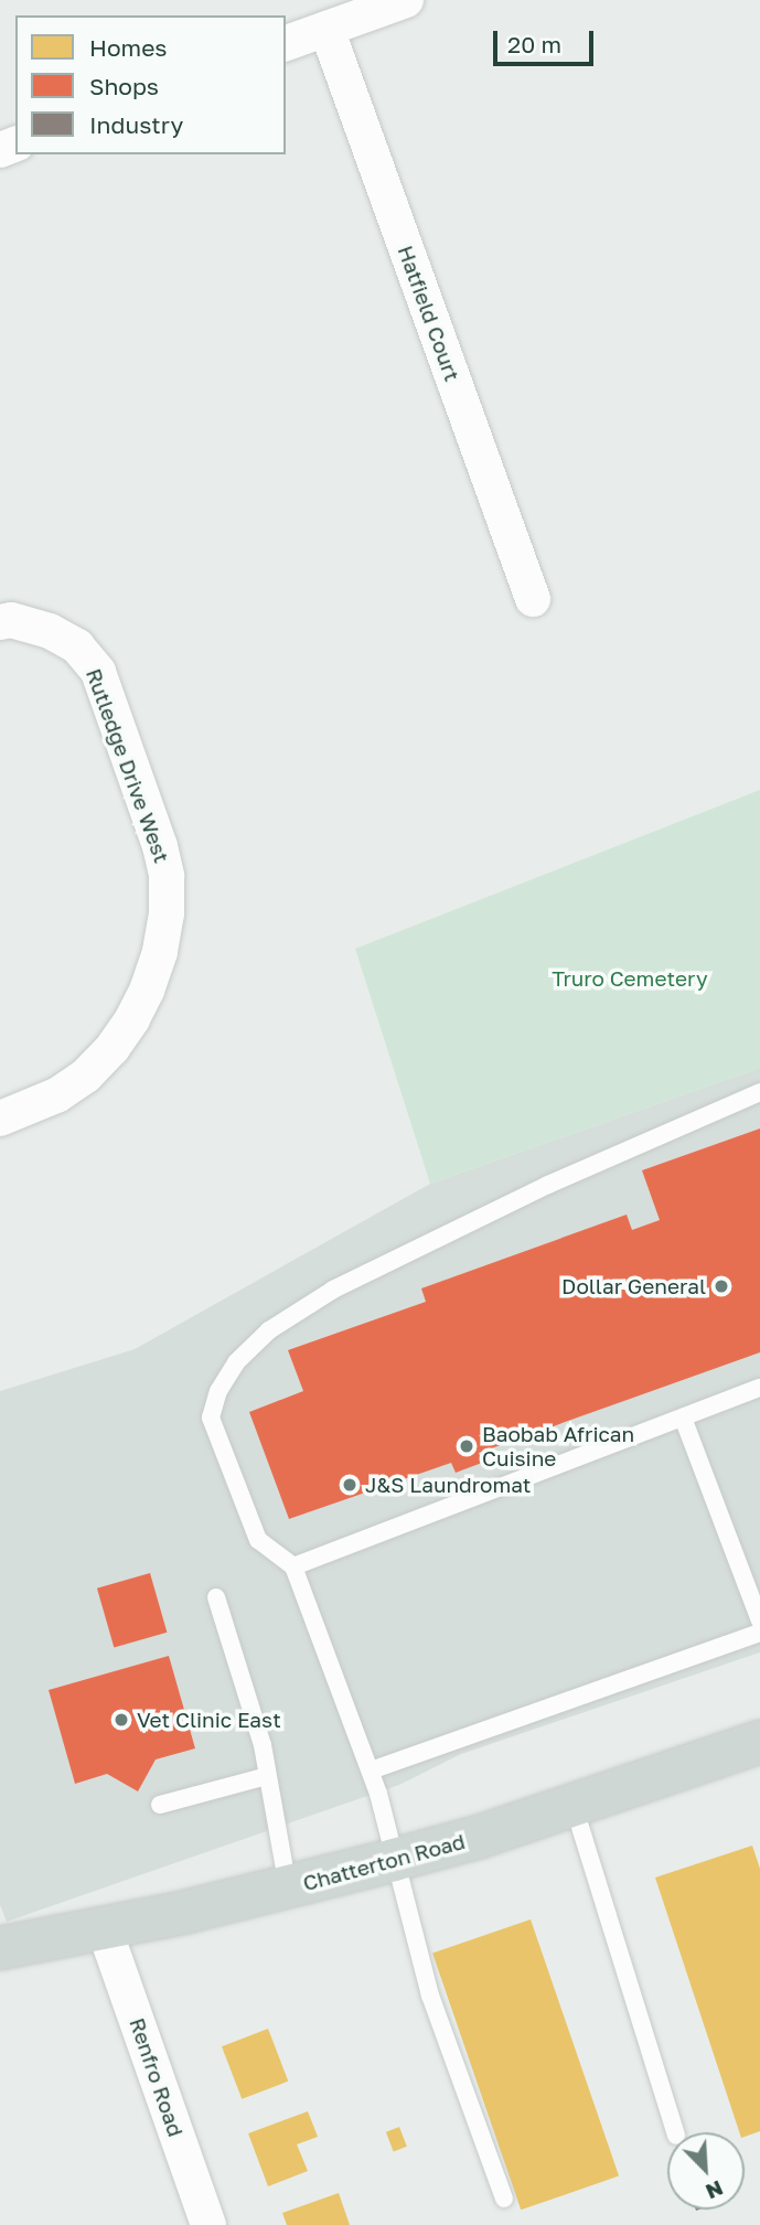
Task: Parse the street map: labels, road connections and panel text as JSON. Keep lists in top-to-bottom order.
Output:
{
  "streets": {
    "main road": ["Chatterton Road"],
    "street": ["Hatfield Court", "Rutledge Drive West", "Renfro Road"]
  },
  "crossings": [
    ["Chatterton Road", "Renfro Road"]
  ],
  "parks": ["Truro Cemetery"],
  "places": [
    "Dollar General",
    "Baobab African Cuisine",
    "J&S Laundromat",
    "Vet Clinic East"
  ],
  "legend": ["Homes", "Shops", "Industry"],
  "scale_bar": "20 m",
  "north": "bottom right"
}
